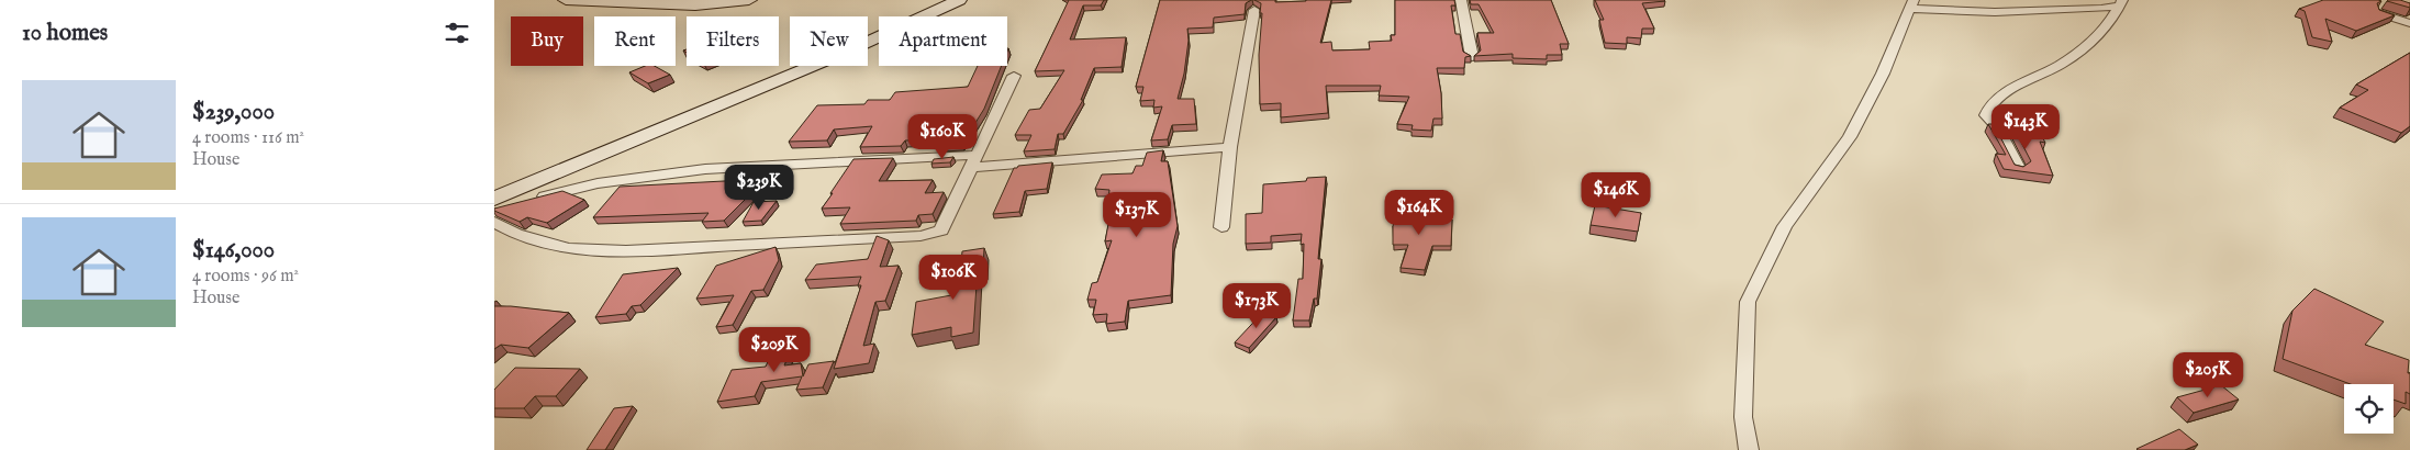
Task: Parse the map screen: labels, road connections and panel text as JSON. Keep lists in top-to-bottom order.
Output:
{
  "page": {
    "heading": "10 homes",
    "chip": [
      "Buy",
      "Rent",
      "Filters",
      "New",
      "Apartment"
    ],
    "list": [
      {
        "name": "$239,000",
        "note": "4 rooms · 116 m² · House"
      },
      {
        "name": "$146,000",
        "note": "4 rooms · 96 m² · House"
      }
    ],
    "price": [
      "$143K",
      "$160K",
      "$239K",
      "$146K",
      "$164K",
      "$137K",
      "$106K",
      "$173K",
      "$209K",
      "$205K"
    ]
  }
}
